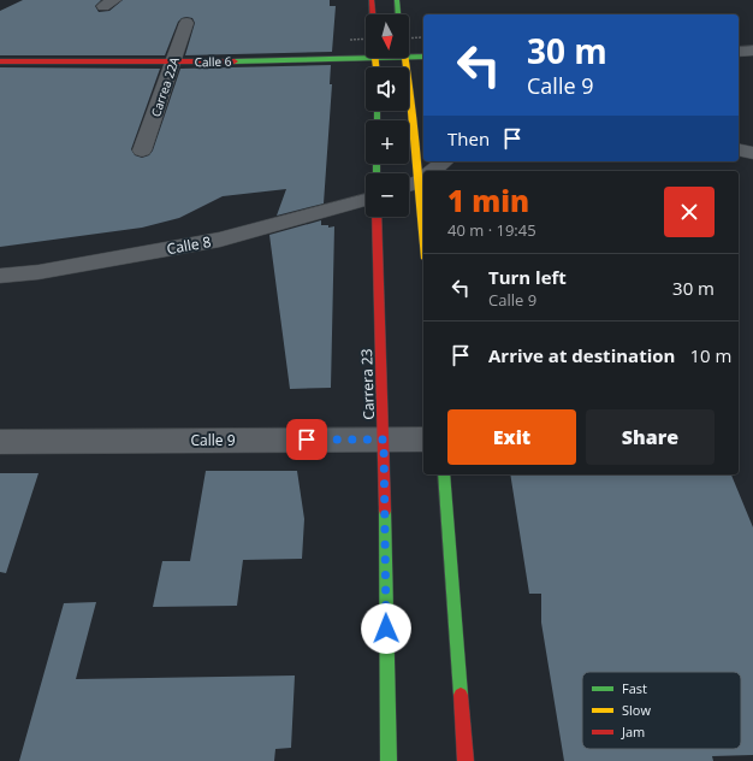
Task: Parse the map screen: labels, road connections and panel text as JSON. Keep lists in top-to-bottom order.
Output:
{
  "streets": {
    "main road": ["Calle 6", "Carrera 23"],
    "street": ["Carrea 22A", "Calle 8", "Calle 9"]
  },
  "crossings": [
    ["Calle 6", "Carrea 22A"],
    ["Carrera 23", "Calle 9"]
  ],
  "legend": ["Fast", "Slow", "Jam"],
  "north": "bottom",
  "page": {
    "map_buttons": ["+", "−"],
    "turn": ["30 m", "Calle 9"],
    "then": "Then",
    "heading": ["1 min", "40 m · 19:45"],
    "list": [
      {
        "name": "Turn left",
        "note": "Calle 9",
        "value": "30 m"
      },
      {
        "name": "Arrive at destination",
        "value": "10 m"
      }
    ],
    "buttons": ["Exit", "Share"]
  }
}
